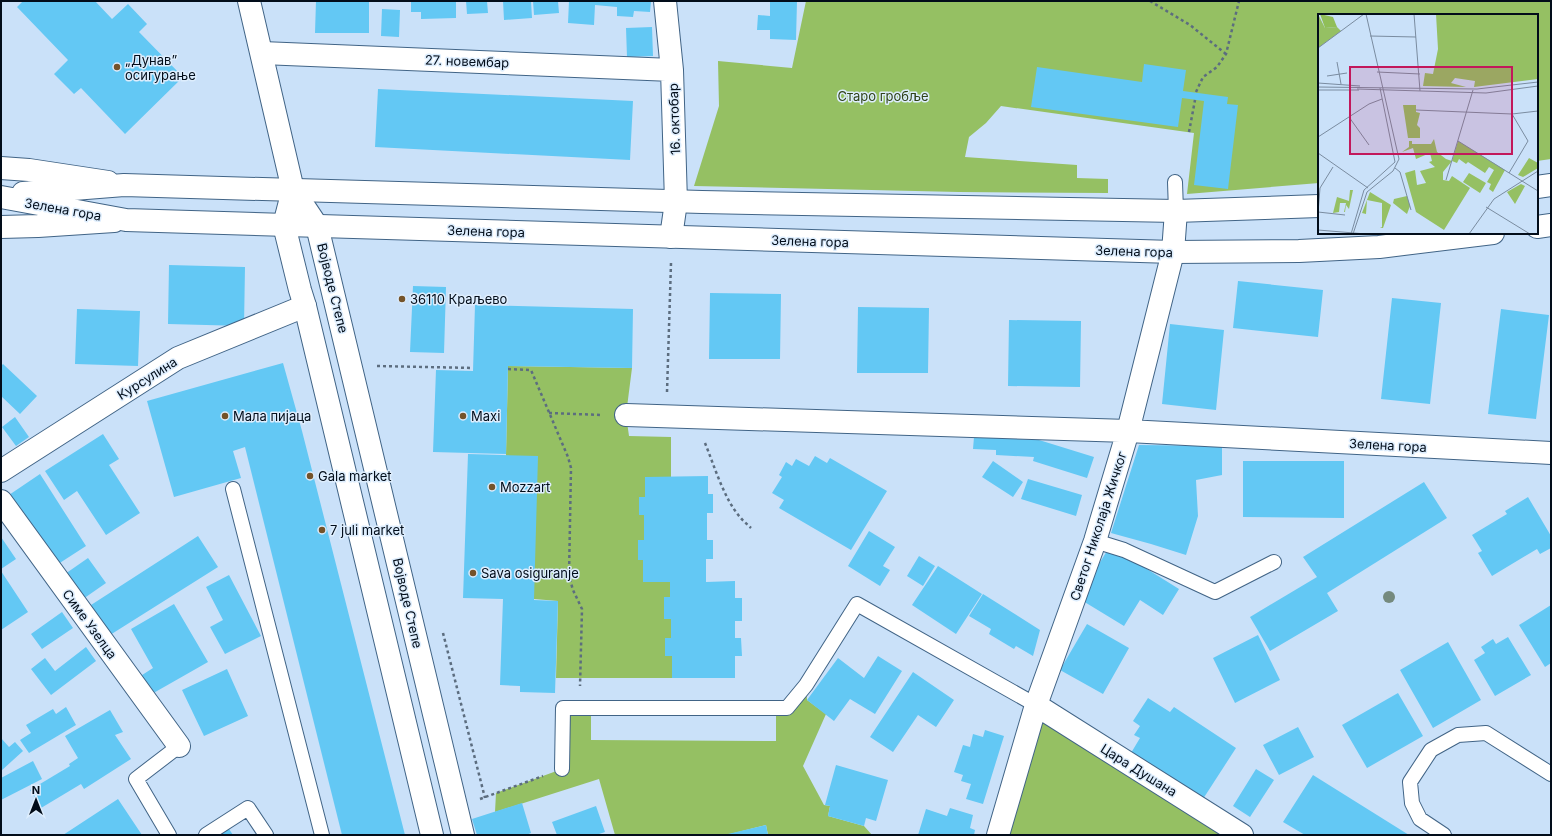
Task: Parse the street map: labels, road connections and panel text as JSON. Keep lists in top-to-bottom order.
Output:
{
  "streets": {
    "street": [
      "27. новембар",
      "16. октобар",
      "Зелена гора",
      "Војводе Степе",
      "Курсулина",
      "Светог Николаја Жичког",
      "Симе Узелца",
      "Цара Душана"
    ]
  },
  "crossings": [
    ["27. новембар", "16. октобар"],
    ["27. новембар", "Војводе Степе"],
    ["16. октобар", "Зелена гора"],
    ["Зелена гора", "Војводе Степе"],
    ["Зелена гора", "Светог Николаја Жичког"],
    ["Војводе Степе", "Курсулина"],
    ["Светог Николаја Жичког", "Цара Душана"]
  ],
  "parks": ["Старо гробље"],
  "places": [
    "„Дунав” осигурање",
    "36110 Краљево",
    "Мала пијаца",
    "Maxi",
    "Gala market",
    "Mozzart",
    "7 juli market",
    "Sava osiguranje"
  ],
  "north": "top"
}
